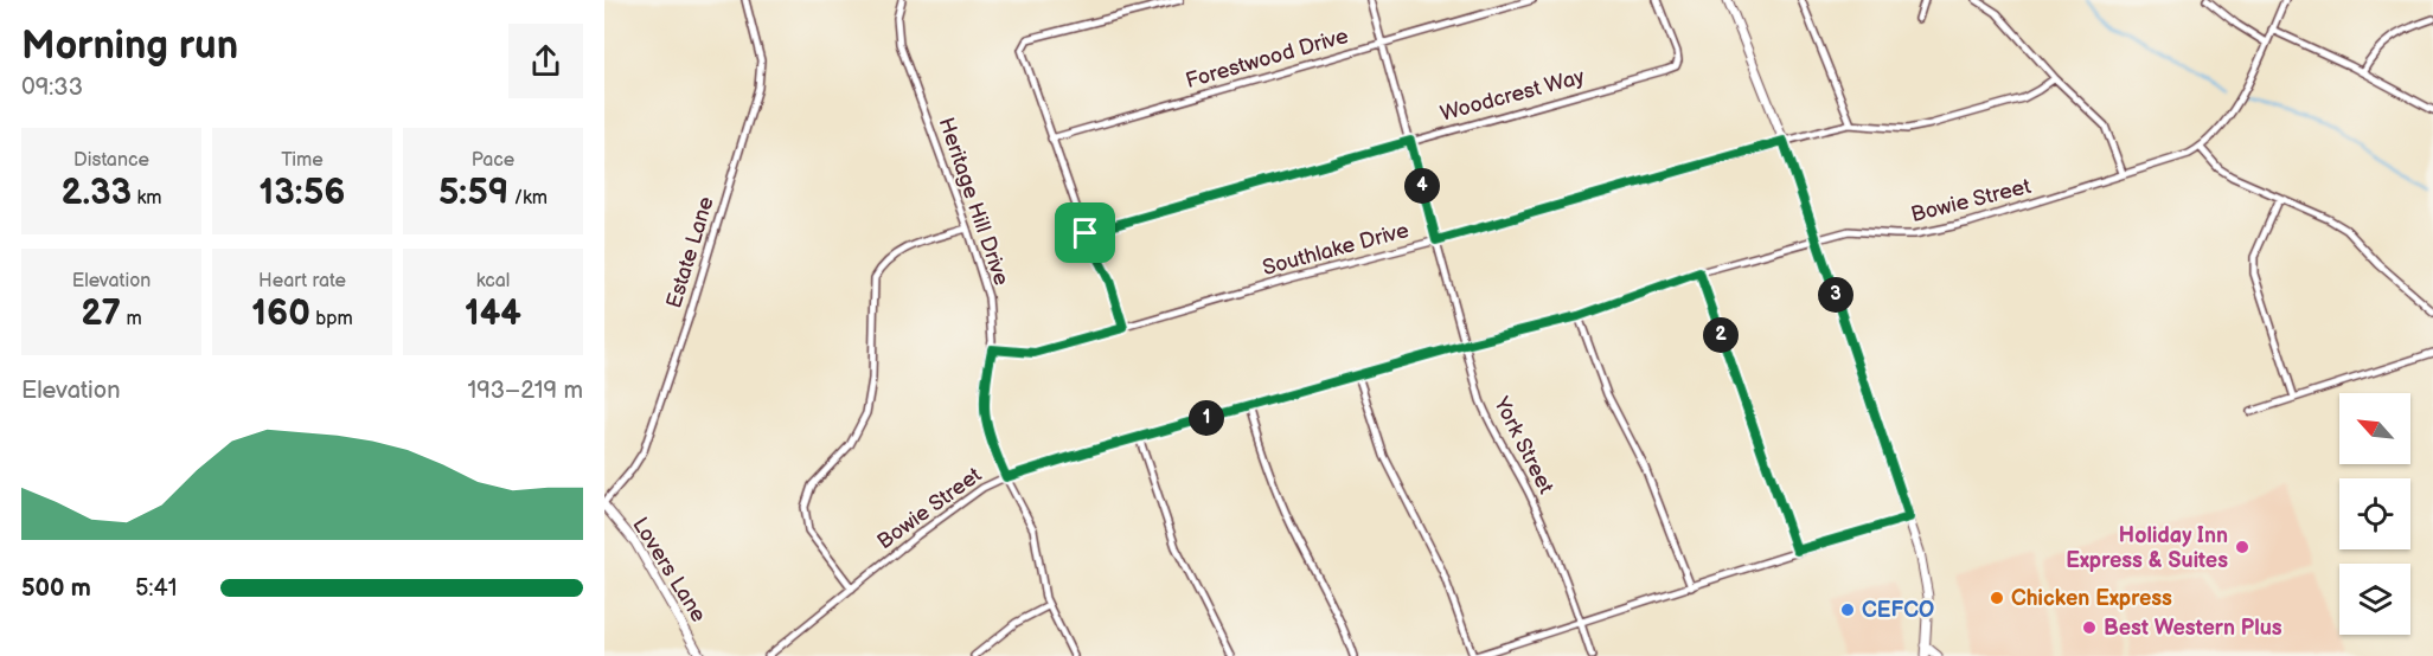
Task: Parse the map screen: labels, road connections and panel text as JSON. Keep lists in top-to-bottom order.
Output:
{
  "streets": {
    "main road": ["Lovers Lane"],
    "street": [
      "Forestwood Drive",
      "Woodcrest Way",
      "Bowie Street",
      "Heritage Hill Drive",
      "Southlake Drive",
      "Estate Lane",
      "York Street"
    ]
  },
  "crossings": [
    ["Forestwood Drive", "York Street"],
    ["Woodcrest Way", "York Street"],
    ["Bowie Street", "Heritage Hill Drive"],
    ["Bowie Street", "York Street"],
    ["Heritage Hill Drive", "Southlake Drive"],
    ["Southlake Drive", "York Street"],
    ["Estate Lane", "Lovers Lane"]
  ],
  "places": [
    "Holiday Inn Express & Suites",
    "Chicken Express",
    "CEFCO",
    "Best Western Plus"
  ],
  "north": "top left",
  "page": {
    "heading": ["Morning run", "09:33"],
    "stats": [
      ["Distance", "2.33 km"],
      ["Time", "13:56"],
      ["Pace", "5:59 /km"],
      ["Elevation", "27 m"],
      ["Heart rate", "160 bpm"],
      ["kcal", "144"]
    ],
    "pins": [
      "4",
      "3",
      "2",
      "1"
    ],
    "chart": ["Elevation", "193–219 m"],
    "list": [
      {
        "name": "500 m",
        "note": "5:41"
      }
    ]
  }
}
